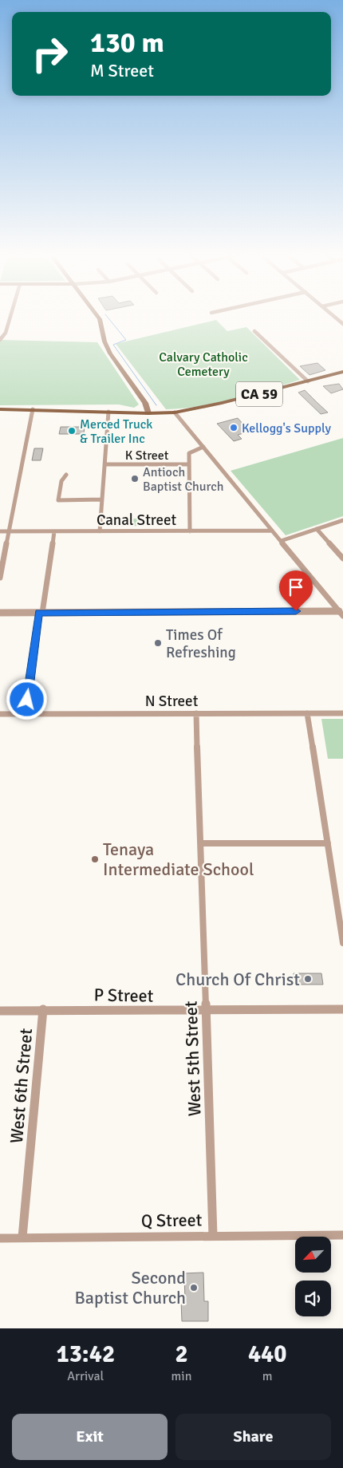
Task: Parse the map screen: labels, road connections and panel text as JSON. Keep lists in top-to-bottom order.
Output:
{
  "streets": {
    "highway": ["CA 59"],
    "street": [
      "K Street",
      "Canal Street",
      "N Street",
      "P Street",
      "West 5th Street",
      "West 6th Street",
      "Q Street"
    ]
  },
  "crossings": [
    ["N Street", "West 5th Street"],
    ["P Street", "West 5th Street"],
    ["P Street", "West 6th Street"],
    ["West 5th Street", "Q Street"],
    ["West 6th Street", "Q Street"]
  ],
  "parks": ["Calvary Catholic Cemetery"],
  "places": [
    "Kellogg's Supply",
    "Merced Truck & Trailer Inc",
    "Antioch Baptist Church",
    "Times Of Refreshing",
    "Tenaya Intermediate School",
    "Church Of Christ",
    "Second Baptist Church"
  ],
  "north": "bottom left",
  "page": {
    "turn": ["130 m", "M Street"],
    "eta": [
      "13:42",
      "Arrival",
      "2",
      "min",
      "440",
      "m"
    ],
    "buttons": ["Exit", "Share"]
  }
}
